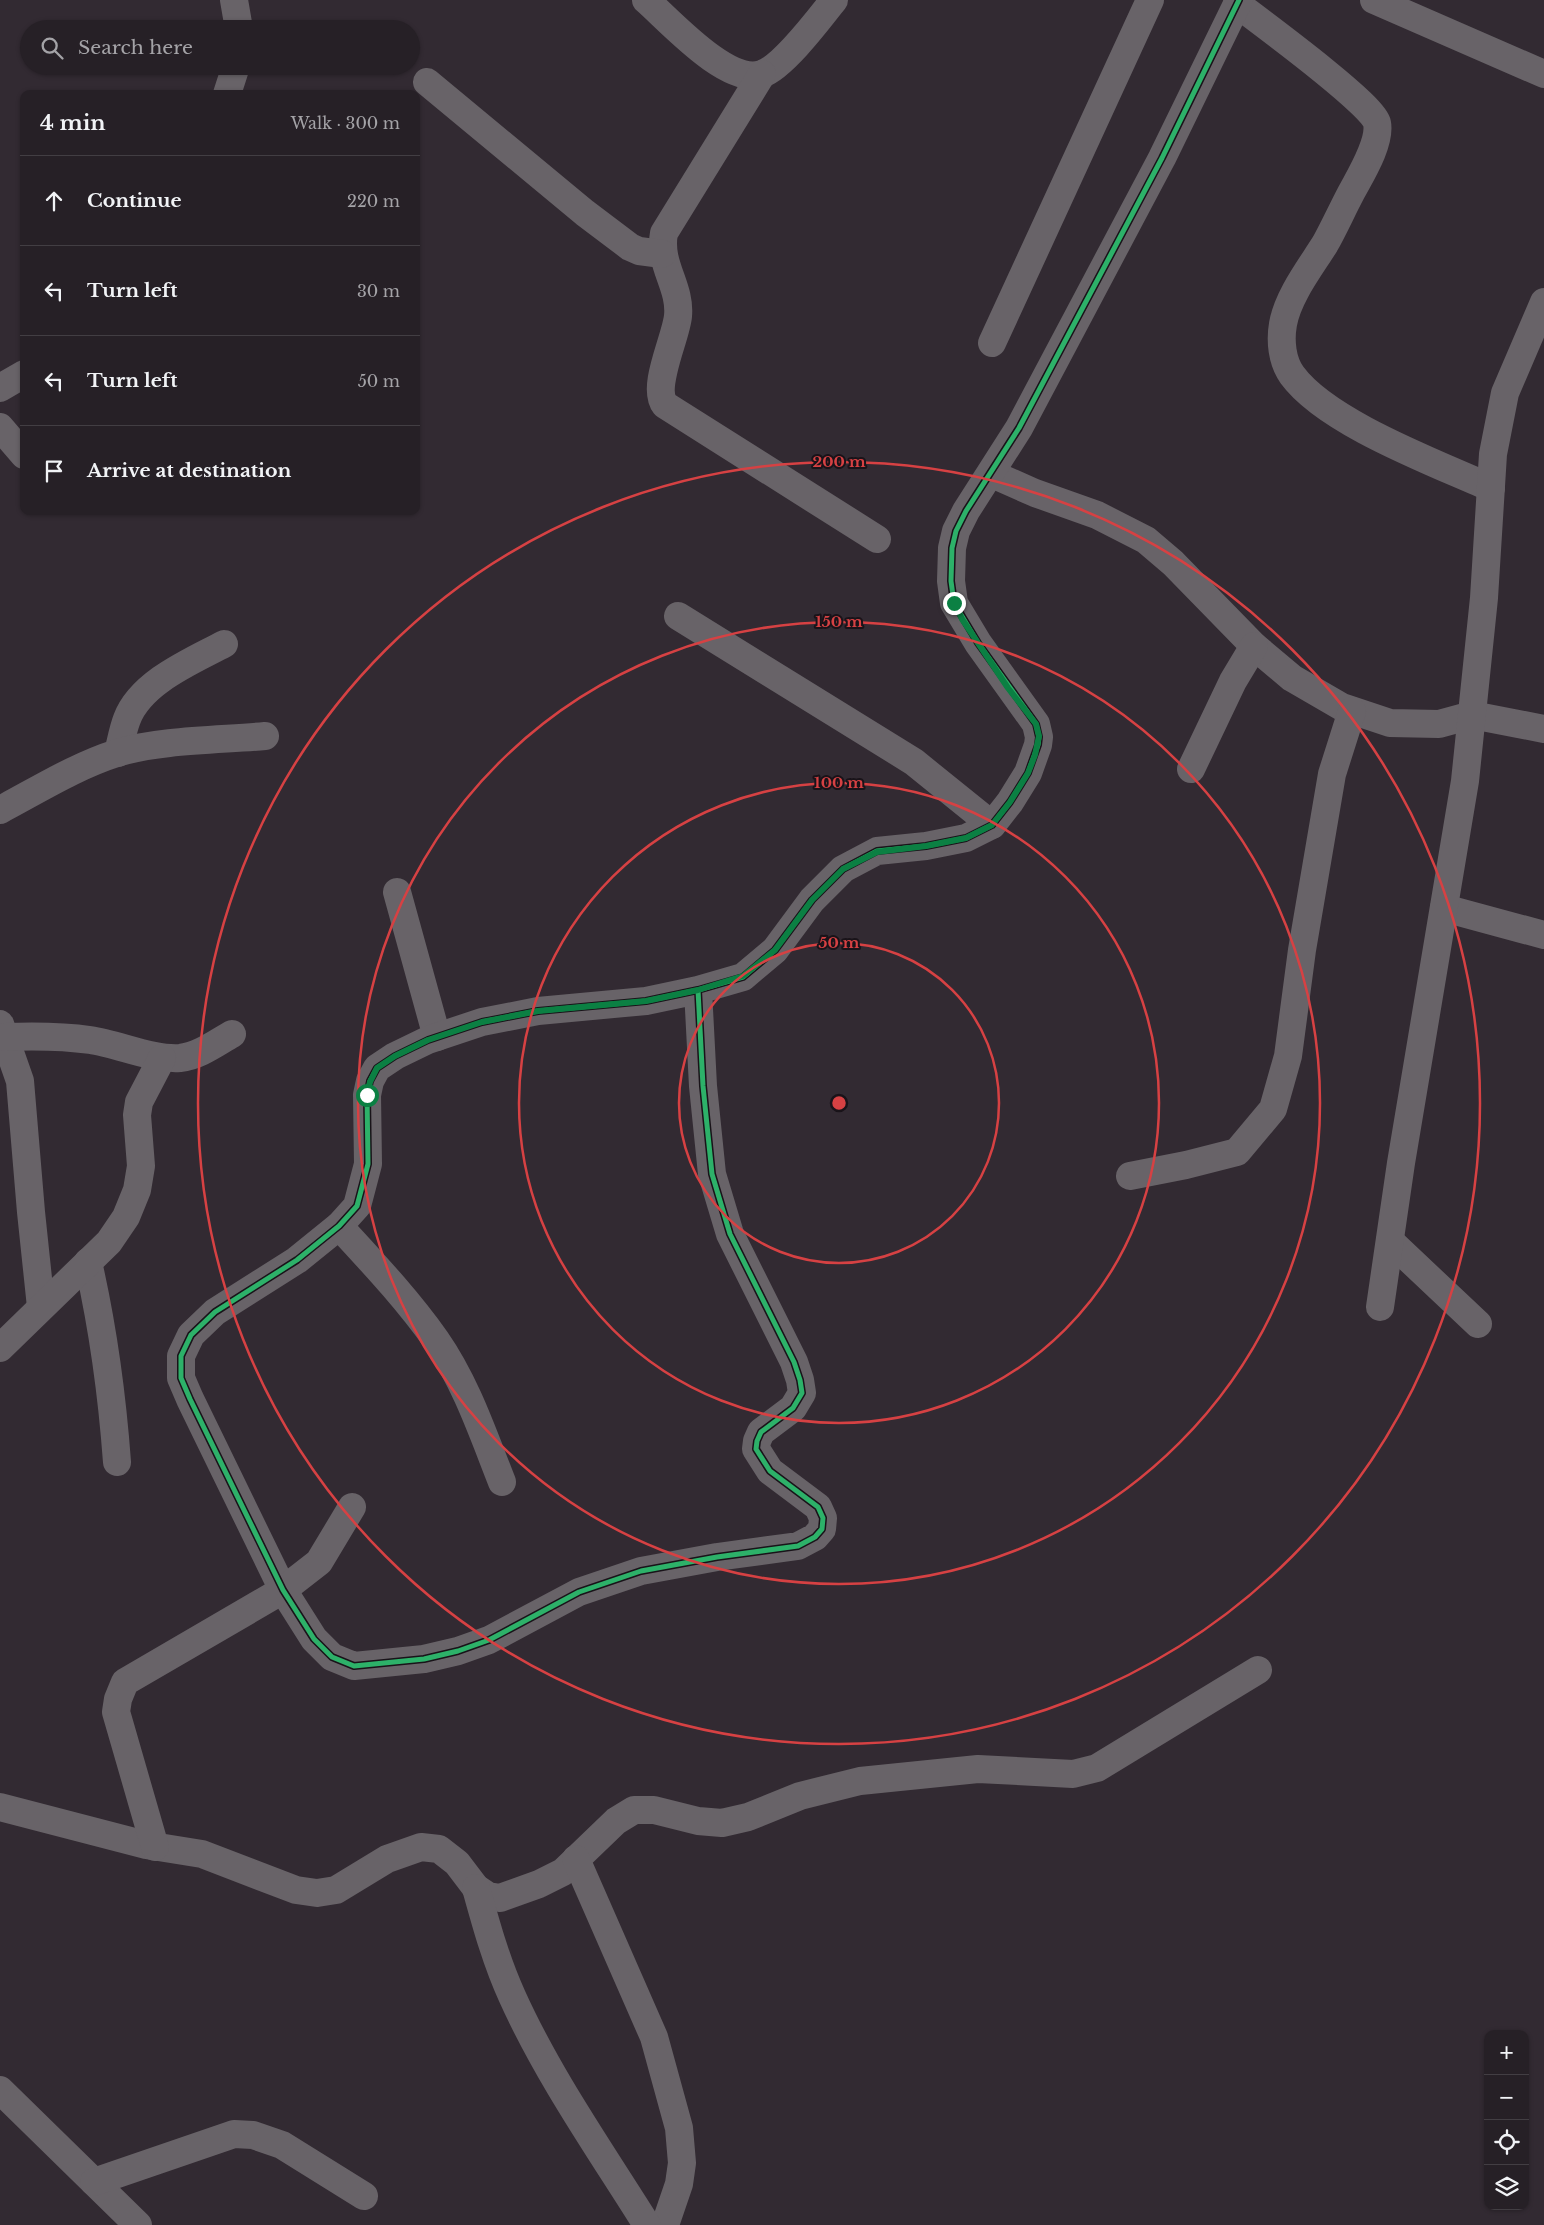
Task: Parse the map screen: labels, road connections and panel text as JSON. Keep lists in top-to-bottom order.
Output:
{
  "page": {
    "search": "Search here",
    "heading": ["4 min", "Walk · 300 m"],
    "list": [
      ["Continue", "220 m"],
      ["Turn left", "30 m"],
      ["Turn left", "50 m"],
      "Arrive at destination"
    ],
    "map_buttons": ["+", "−"]
  },
  "rings": [
    "200 m",
    "150 m",
    "100 m",
    "50 m"
  ]
}
